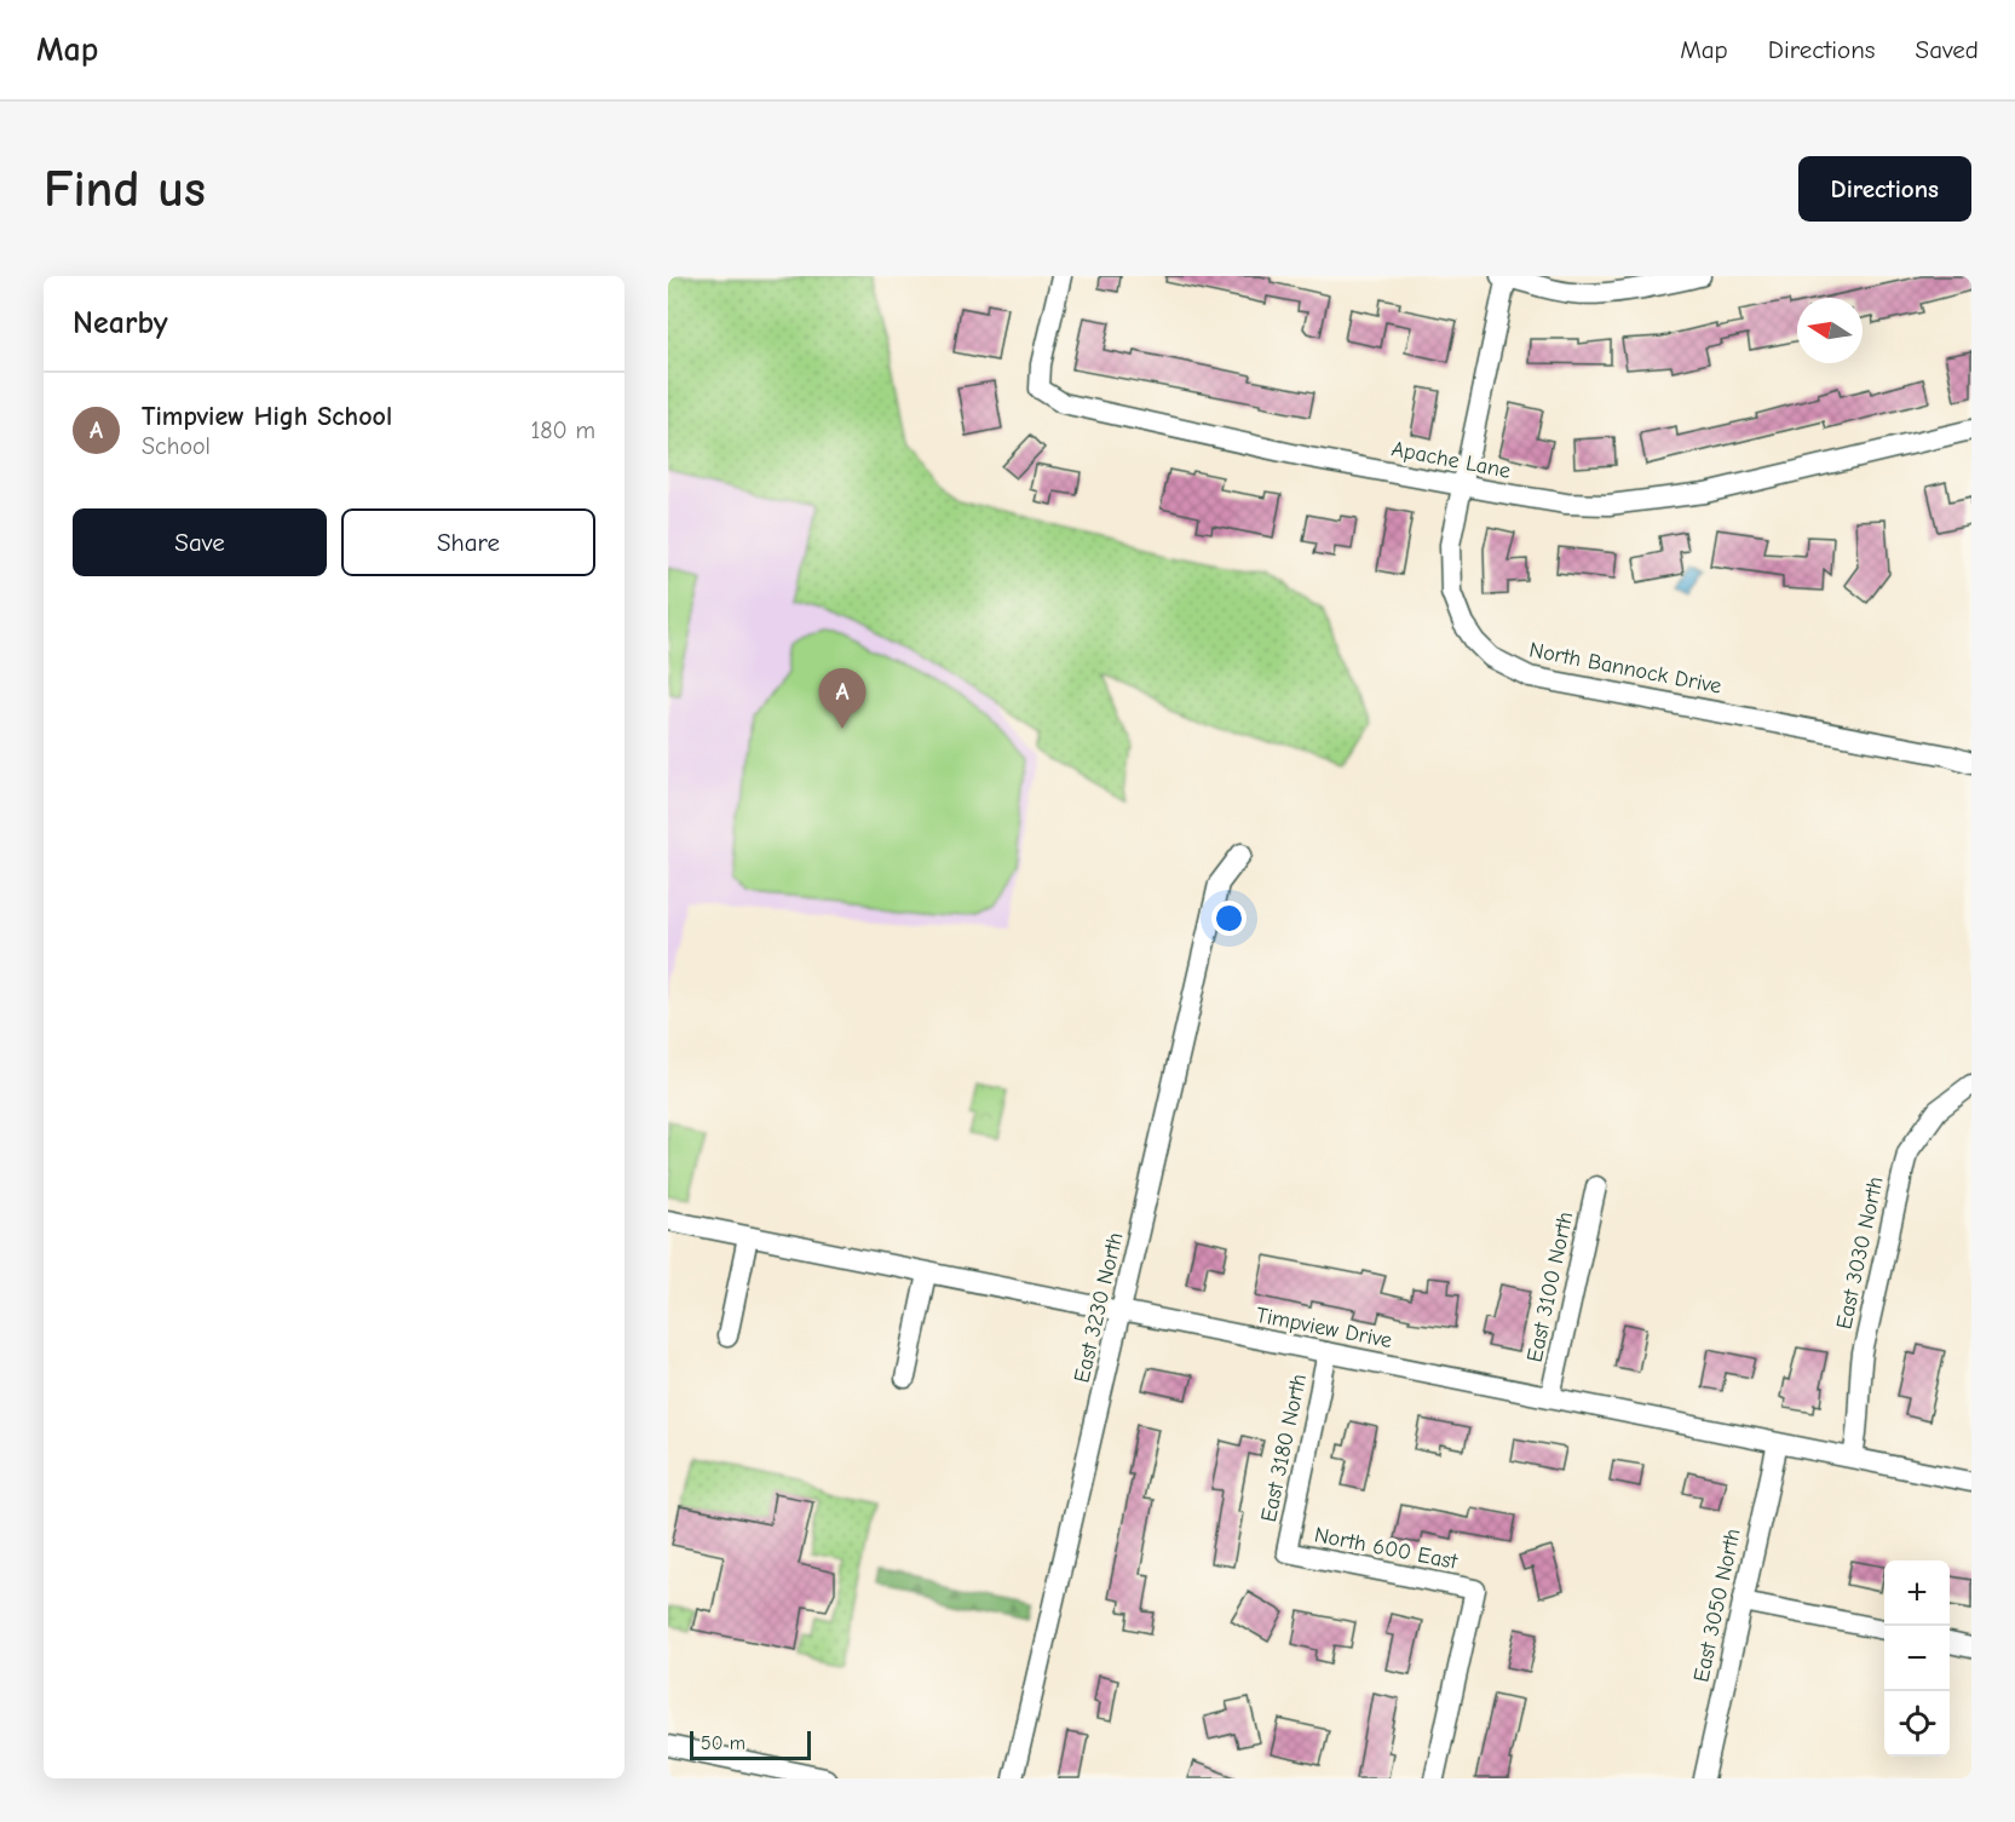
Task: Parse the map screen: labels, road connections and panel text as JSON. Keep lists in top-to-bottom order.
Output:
{
  "streets": {
    "street": [
      "Apache Lane",
      "North Bannock Drive",
      "East 3030 North",
      "East 3100 North",
      "East 3230 North",
      "Timpview Drive",
      "East 3180 North",
      "North 600 East",
      "East 3050 North"
    ]
  },
  "crossings": [
    ["Apache Lane", "North Bannock Drive"],
    ["East 3030 North", "Timpview Drive"],
    ["East 3100 North", "Timpview Drive"],
    ["East 3230 North", "Timpview Drive"],
    ["Timpview Drive", "East 3180 North"],
    ["Timpview Drive", "East 3050 North"],
    ["East 3180 North", "North 600 East"]
  ],
  "scale_bar": "50 m",
  "north": "left",
  "page": {
    "header": "Map",
    "nav": ["Map", "Directions", "Saved"],
    "buttons": [
      "Directions",
      ["Save", "Share"]
    ],
    "title": "Find us",
    "heading": "Nearby",
    "list": [
      {
        "mark": "A",
        "name": "Timpview High School",
        "note": "School",
        "value": "180 m"
      }
    ],
    "pins": "A",
    "map_buttons": ["+", "−"],
    "scale": "50 m"
  }
}
